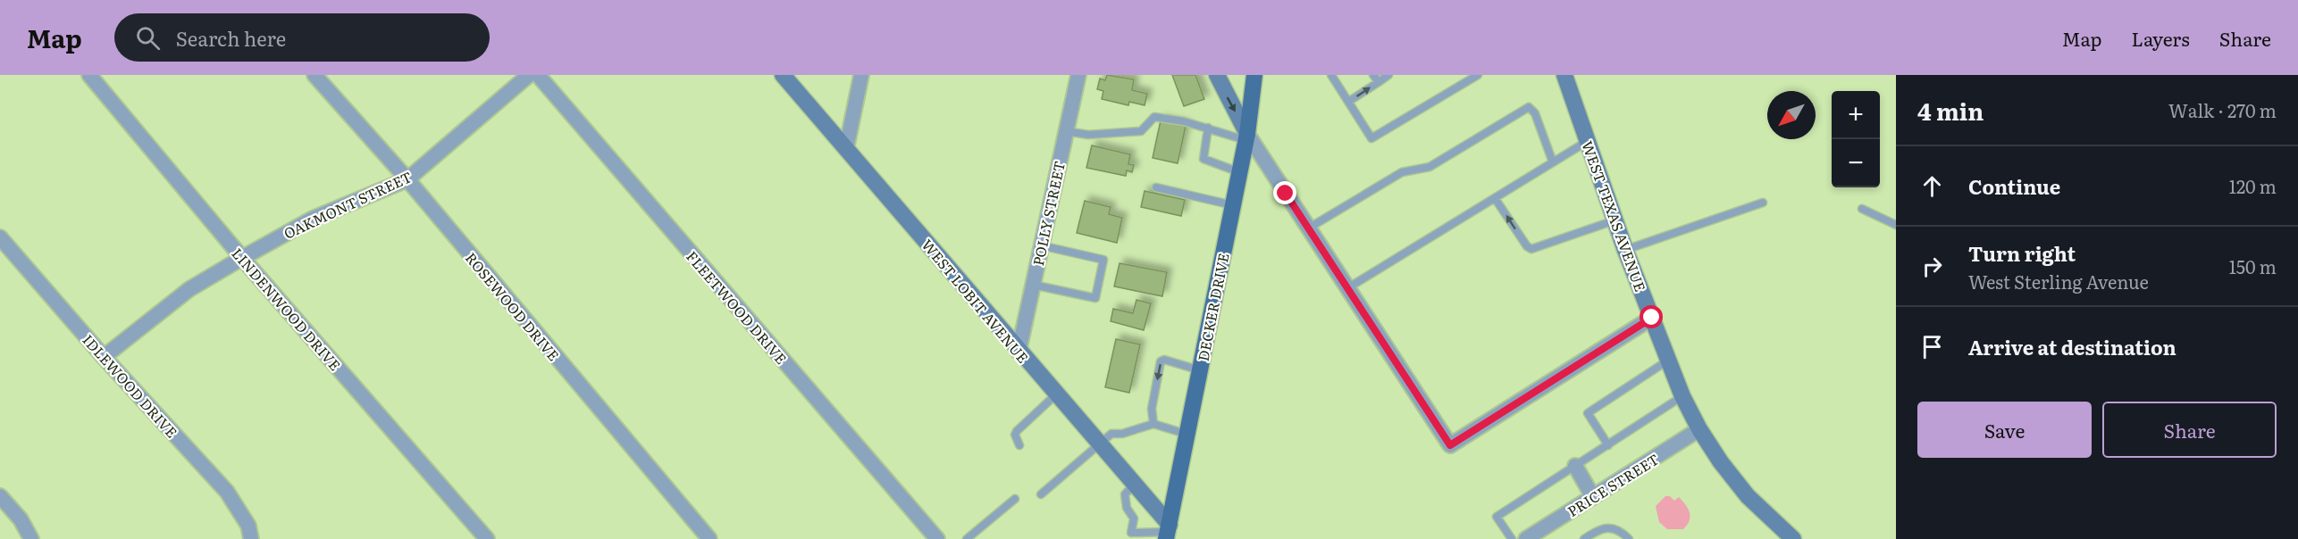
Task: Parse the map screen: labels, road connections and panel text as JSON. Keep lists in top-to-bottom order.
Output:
{
  "streets": {
    "main road": ["DECKER DRIVE"],
    "street": [
      "OAKMONT STREET",
      "POLLY STREET",
      "WEST TEXAS AVENUE",
      "WEST LOBIT AVENUE",
      "ROSEWOOD DRIVE",
      "FLEETWOOD DRIVE",
      "LINDENWOOD DRIVE",
      "IDLEWOOD DRIVE",
      "PRICE STREET"
    ]
  },
  "crossings": [
    ["OAKMONT STREET", "ROSEWOOD DRIVE"],
    ["OAKMONT STREET", "LINDENWOOD DRIVE"],
    ["OAKMONT STREET", "IDLEWOOD DRIVE"],
    ["POLLY STREET", "WEST LOBIT AVENUE"],
    ["WEST TEXAS AVENUE", "PRICE STREET"],
    ["WEST LOBIT AVENUE", "DECKER DRIVE"]
  ],
  "north": "bottom left",
  "page": {
    "header": "Map",
    "search": "Search here",
    "nav": ["Map", "Layers", "Share"],
    "heading": ["4 min", "Walk · 270 m"],
    "map_buttons": ["+", "−"],
    "list": [
      ["Continue", "120 m"],
      ["Turn right", "West Sterling Avenue", "150 m"],
      "Arrive at destination"
    ],
    "buttons": ["Save", "Share"]
  }
}
